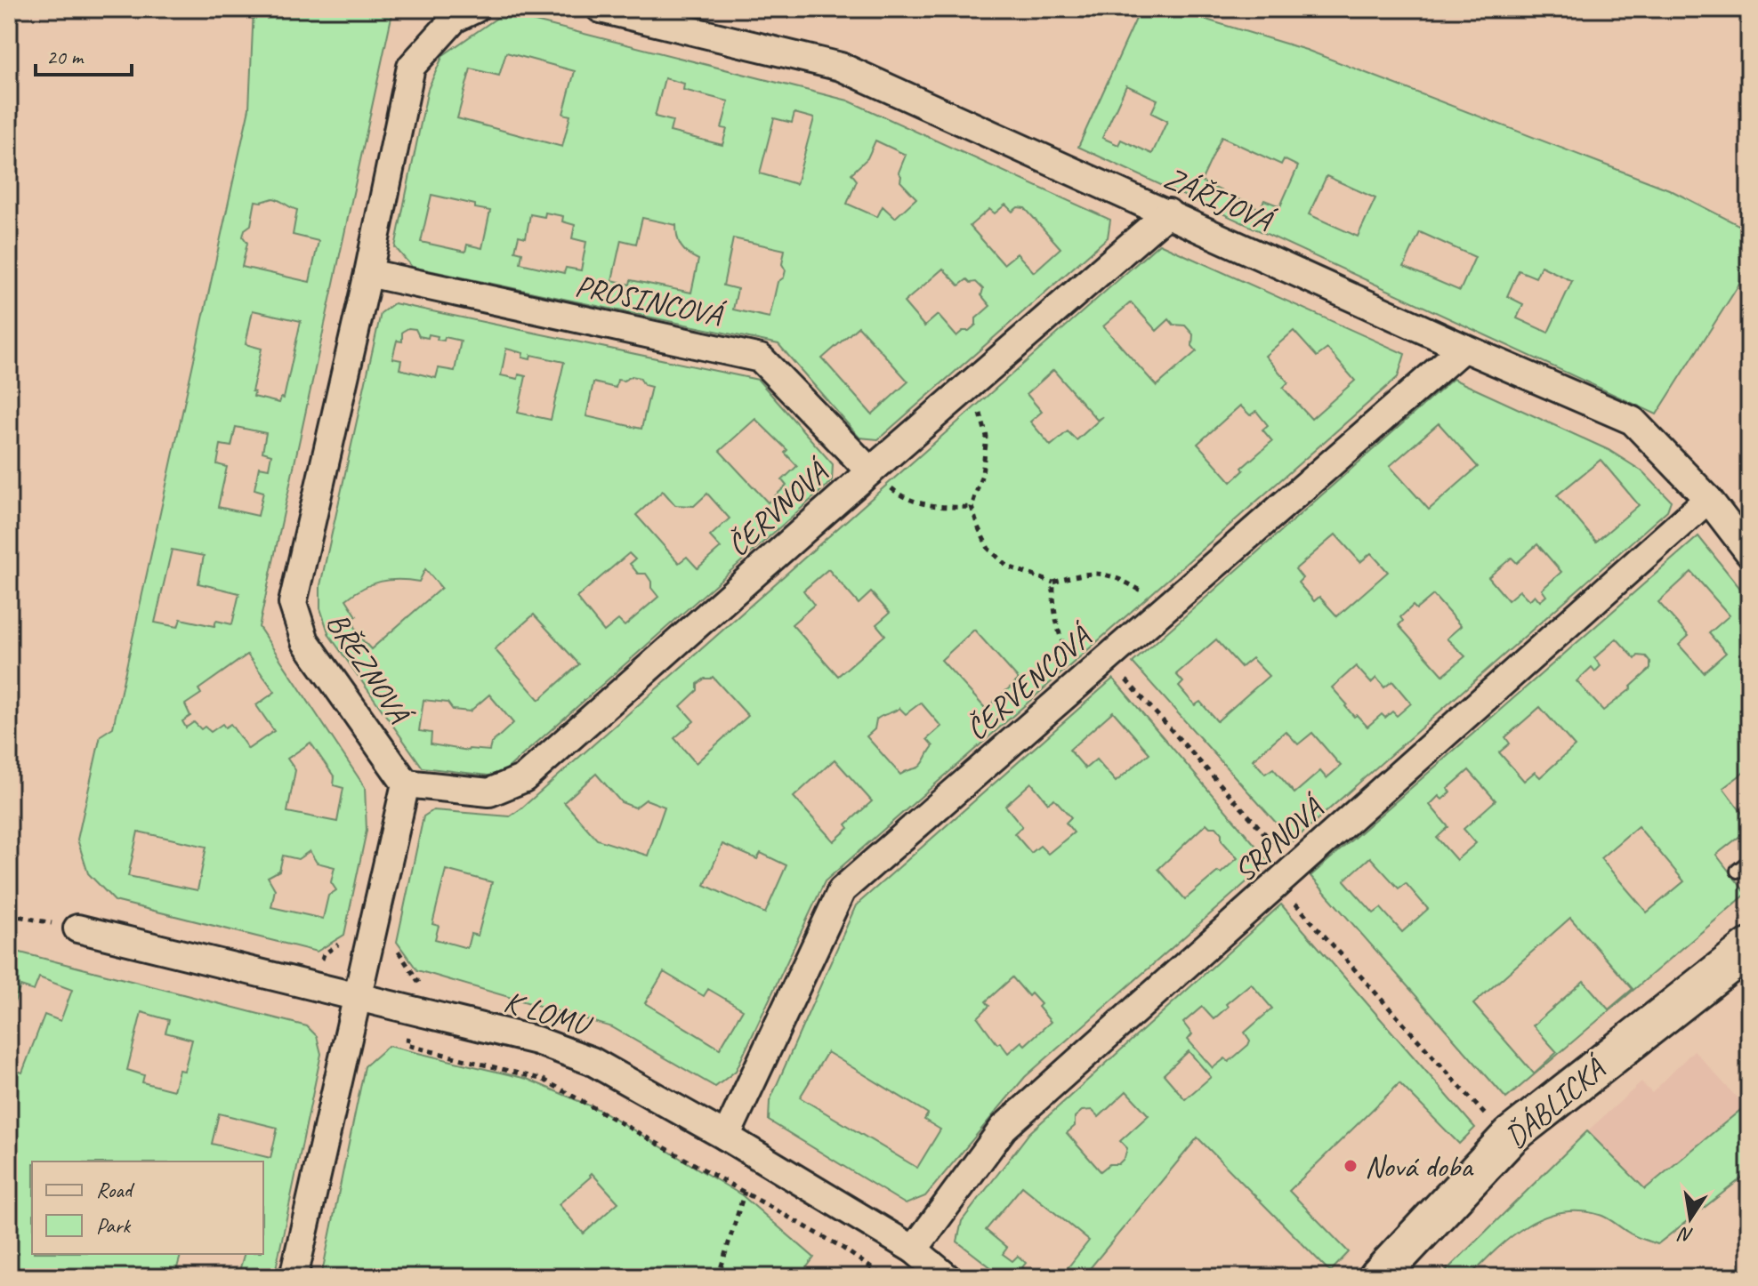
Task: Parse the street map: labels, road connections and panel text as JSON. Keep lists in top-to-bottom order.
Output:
{
  "streets": {
    "main road": ["ĎÁBLICKÁ"],
    "street": [
      "ZÁŘIJOVÁ",
      "PROSINCOVÁ",
      "ČERVNOVÁ",
      "BŘEZNOVÁ",
      "ČERVENCOVÁ",
      "SRPNOVÁ",
      "K LOMU"
    ]
  },
  "crossings": [
    ["ZÁŘIJOVÁ", "ČERVNOVÁ"],
    ["ZÁŘIJOVÁ", "ČERVENCOVÁ"],
    ["ZÁŘIJOVÁ", "SRPNOVÁ"],
    ["PROSINCOVÁ", "ČERVNOVÁ"],
    ["PROSINCOVÁ", "BŘEZNOVÁ"],
    ["ČERVNOVÁ", "BŘEZNOVÁ"],
    ["ČERVENCOVÁ", "K LOMU"],
    ["SRPNOVÁ", "K LOMU"]
  ],
  "places": ["Nová doba"],
  "legend": ["Road", "Park"],
  "scale_bar": "20 m",
  "north": "bottom"
}
